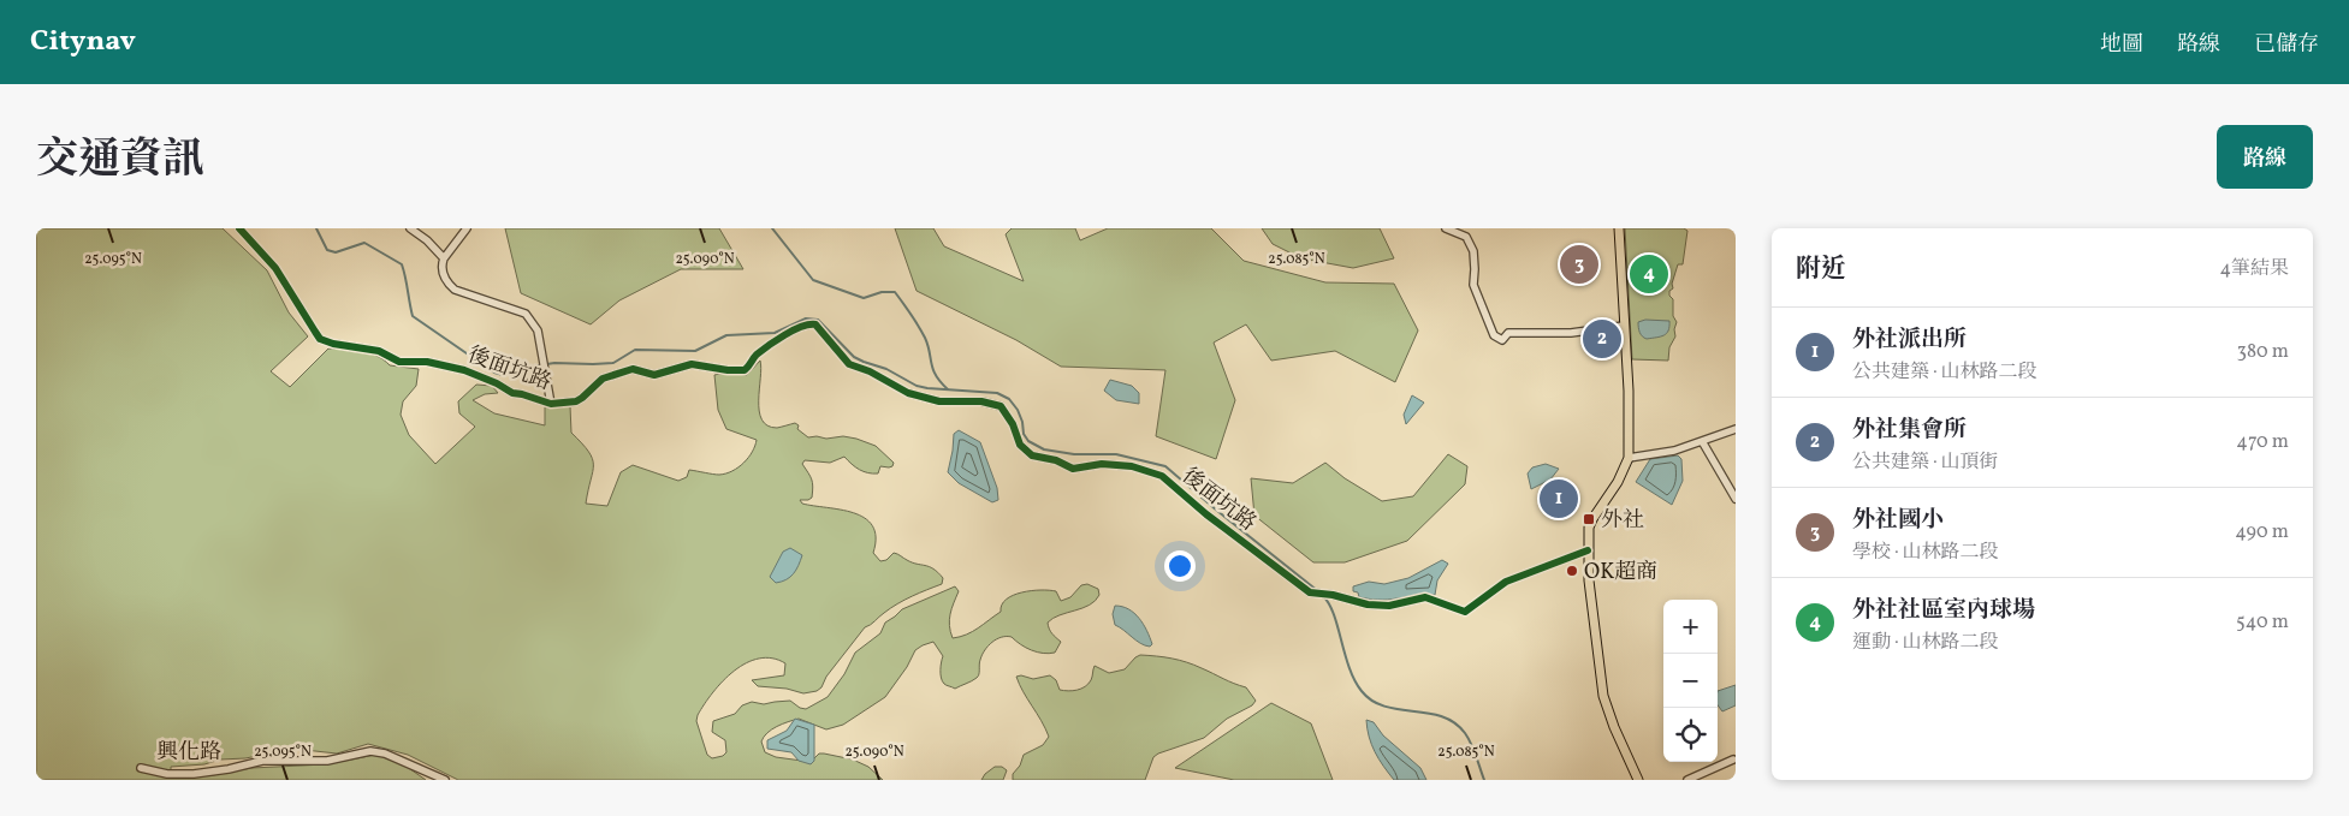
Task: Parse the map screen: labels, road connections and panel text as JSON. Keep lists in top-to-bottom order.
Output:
{
  "streets": {
    "street": ["後面坑路", "興化路"]
  },
  "places": {
    "transit": ["外社"],
    "other": ["OK超商"]
  },
  "page": {
    "header": "Citynav",
    "nav": ["地圖", "路線", "已儲存"],
    "title": "交通資訊",
    "buttons": "路線",
    "heading": ["附近", "4筆結果"],
    "pins": [
      "3",
      "4",
      "2",
      "1"
    ],
    "list": [
      {
        "mark": "1",
        "name": "外社派出所",
        "note": "公共建築 · 山林路二段",
        "value": "380 m"
      },
      {
        "mark": "2",
        "name": "外社集會所",
        "note": "公共建築 · 山頂街",
        "value": "470 m"
      },
      {
        "mark": "3",
        "name": "外社國小",
        "note": "學校 · 山林路二段",
        "value": "490 m"
      },
      {
        "mark": "4",
        "name": "外社社區室內球場",
        "note": "運動 · 山林路二段",
        "value": "540 m"
      }
    ],
    "map_buttons": ["+", "−"]
  },
  "coordinates": ["25.095°N", "25.090°N", "25.085°N"]
}
